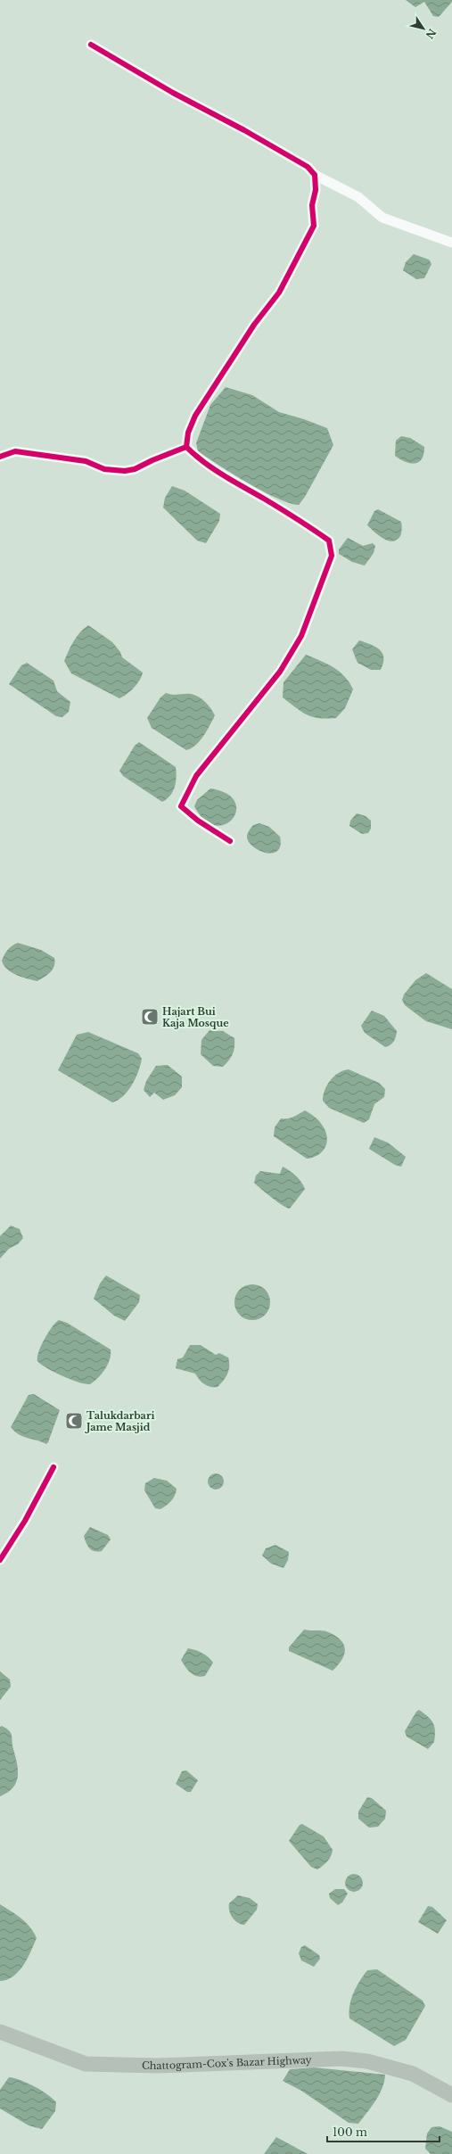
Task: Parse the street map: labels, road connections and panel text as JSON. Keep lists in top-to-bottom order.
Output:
{
  "streets": {
    "highway": ["Chattogram-Cox's Bazar Highway"]
  },
  "places": {
    "mosque": ["Hajart Bui Kaja Mosque", "Talukdarbari Jame Masjid"]
  },
  "scale_bar": "100 m",
  "north": "bottom right"
}
